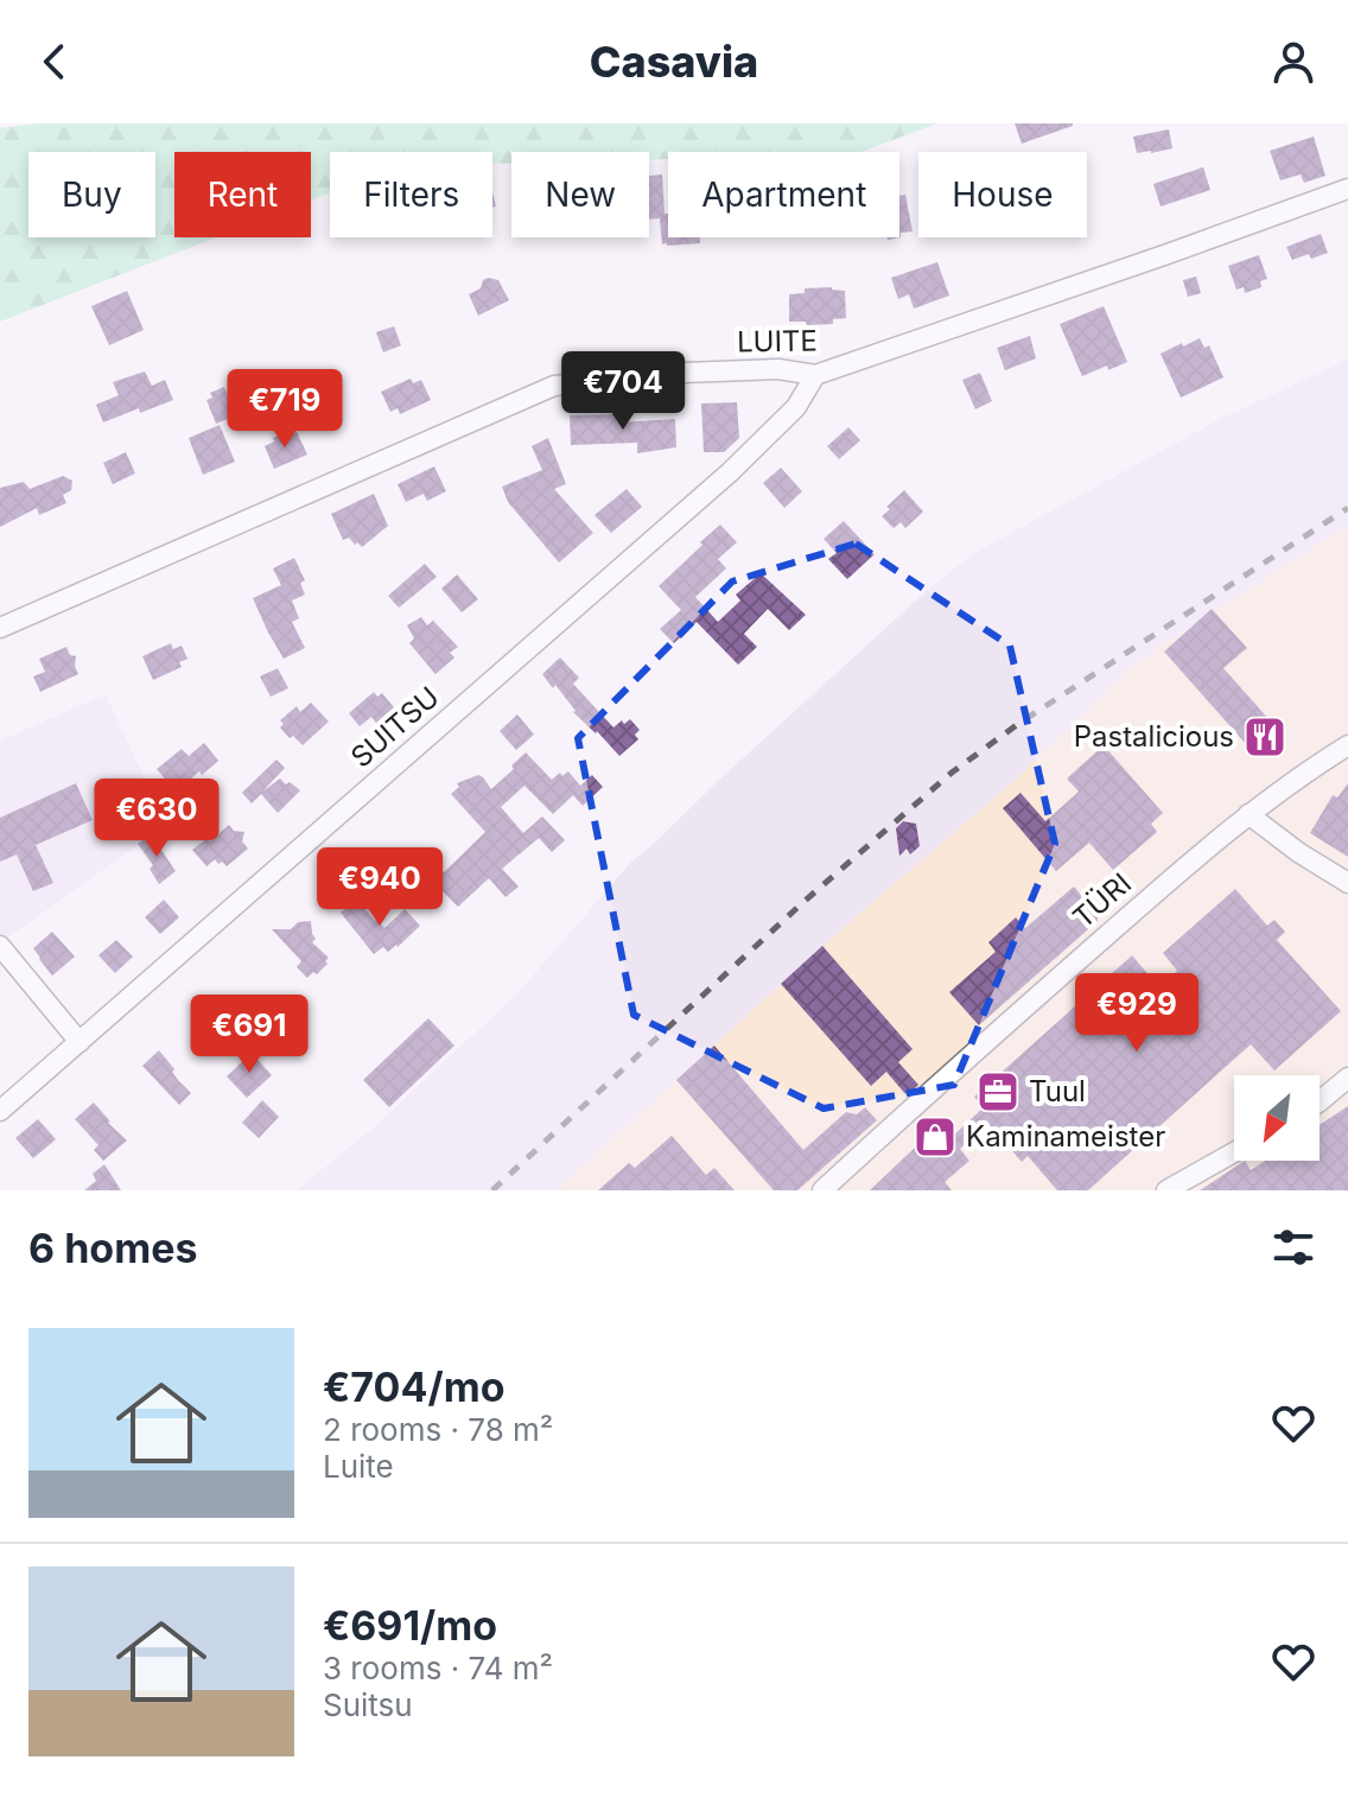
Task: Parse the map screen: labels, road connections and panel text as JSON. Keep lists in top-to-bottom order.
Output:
{
  "streets": {
    "street": ["LUITE", "SUITSU", "TÜRI"]
  },
  "crossings": [
    ["LUITE", "SUITSU"]
  ],
  "places": {
    "restaurant": ["Pastalicious"],
    "office": ["Tuul"],
    "shop": ["Kaminameister"]
  },
  "north": "bottom left",
  "page": {
    "header": "Casavia",
    "chip": [
      "Buy",
      "Rent",
      "Filters",
      "New",
      "Apartment",
      "House"
    ],
    "price": [
      "€704",
      "€719",
      "€630",
      "€940",
      "€929",
      "€691"
    ],
    "heading": "6 homes",
    "list": [
      {
        "name": "€704/mo",
        "note": "2 rooms · 78 m² · Luite"
      },
      {
        "name": "€691/mo",
        "note": "3 rooms · 74 m² · Suitsu"
      }
    ]
  }
}
